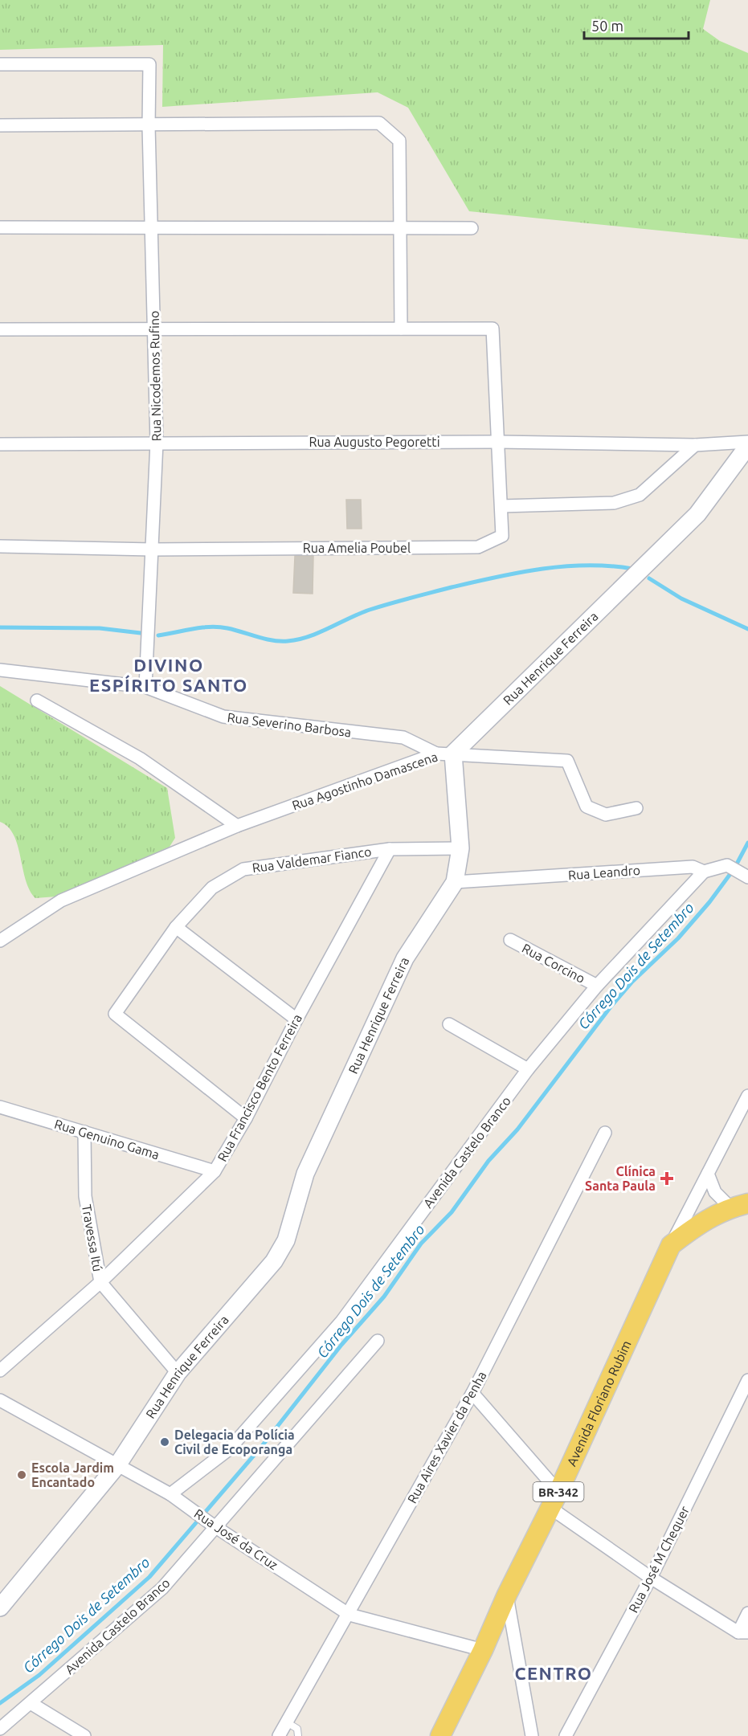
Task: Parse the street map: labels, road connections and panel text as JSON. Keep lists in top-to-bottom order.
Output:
{
  "streets": {
    "main road": ["Avenida Floriano Rubim", "BR-342"],
    "street": [
      "Rua Nicodemos Rufino",
      "Rua Augusto Pegoretti",
      "Rua Amelia Poubel",
      "Rua Henrique Ferreira",
      "Rua Severino Barbosa",
      "Rua Agostinho Damascena",
      "Rua Valdemar Fianco",
      "Rua Leandro",
      "Rua Corcino",
      "Rua Francisco Bento Ferreira",
      "Rua Genuino Gama",
      "Avenida Castelo Branco",
      "Travessa Itú",
      "Rua Aires Xavier da Penha",
      "Rua José da Cruz",
      "Rua José M Chequer"
    ]
  },
  "crossings": [
    ["Rua Nicodemos Rufino", "Rua Augusto Pegoretti"],
    ["Rua Nicodemos Rufino", "Rua Amelia Poubel"],
    ["Rua Nicodemos Rufino", "Rua Severino Barbosa"],
    ["Rua Augusto Pegoretti", "Rua Amelia Poubel"],
    ["Rua Augusto Pegoretti", "Rua Henrique Ferreira"],
    ["Rua Henrique Ferreira", "Rua Severino Barbosa"],
    ["Rua Henrique Ferreira", "Rua Agostinho Damascena"],
    ["Rua Henrique Ferreira", "Rua Valdemar Fianco"],
    ["Rua Henrique Ferreira", "Rua Leandro"],
    ["Rua Henrique Ferreira", "Travessa Itú"],
    ["Rua Henrique Ferreira", "Rua José da Cruz"],
    ["Rua Severino Barbosa", "Rua Agostinho Damascena"],
    ["Rua Valdemar Fianco", "Rua Francisco Bento Ferreira"],
    ["Rua Leandro", "Avenida Castelo Branco"],
    ["Rua Corcino", "Avenida Castelo Branco"],
    ["Rua Francisco Bento Ferreira", "Rua Genuino Gama"],
    ["Rua Francisco Bento Ferreira", "Travessa Itú"],
    ["Rua Genuino Gama", "Travessa Itú"],
    ["Avenida Castelo Branco", "Rua José da Cruz"],
    ["Avenida Floriano Rubim", "BR-342"],
    ["Avenida Floriano Rubim", "Rua José da Cruz"],
    ["Rua Aires Xavier da Penha", "Rua José da Cruz"]
  ],
  "districts": ["DIVINO ESPÍRITO SANTO", "CENTRO"],
  "water": ["Córrego Dois de Setembro"],
  "places": {
    "health": ["Clínica Santa Paula"],
    "other": ["Delegacia da Polícia Civil de Ecoporanga", "Escola Jardim Encantado"]
  },
  "scale_bar": "50 m"
}
